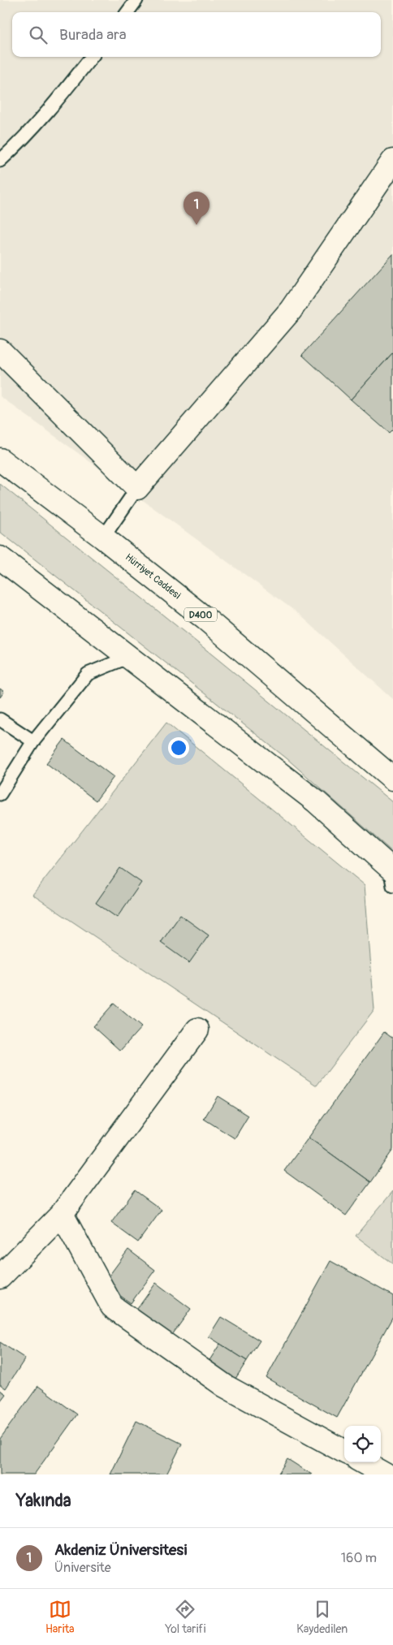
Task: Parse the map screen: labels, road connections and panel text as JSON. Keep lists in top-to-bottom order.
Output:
{
  "streets": {
    "main road": ["Hürriyet Caddesi", "D400"]
  },
  "page": {
    "search": "Burada ara",
    "pins": "1",
    "heading": "Yakında",
    "list": [
      {
        "mark": "1",
        "name": "Akdeniz Üniversitesi",
        "note": "Üniversite",
        "value": "160 m"
      }
    ],
    "nav": ["Harita", "Yol tarifi", "Kaydedilen"]
  }
}
